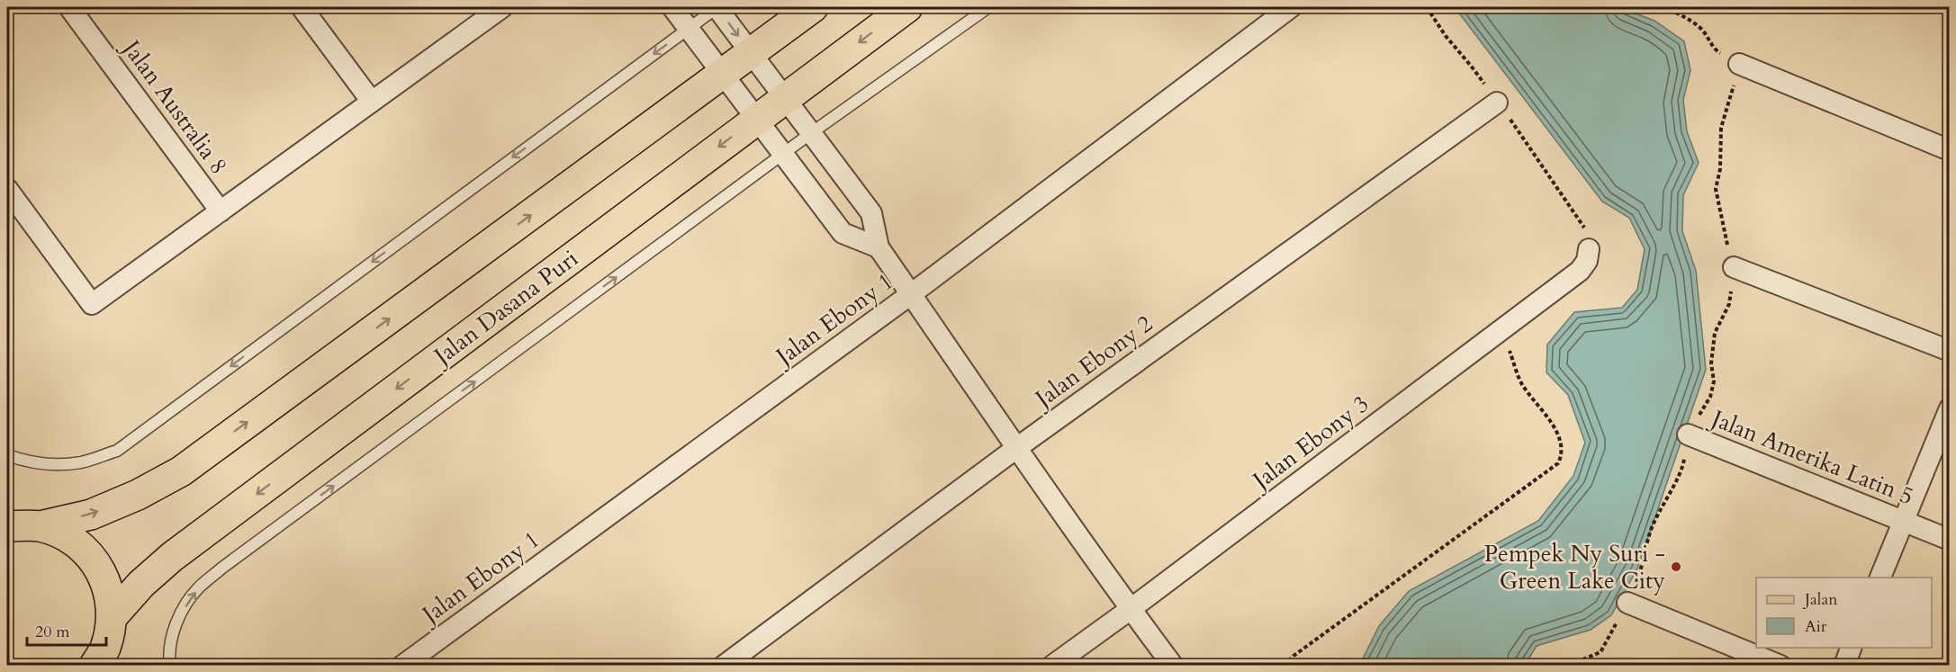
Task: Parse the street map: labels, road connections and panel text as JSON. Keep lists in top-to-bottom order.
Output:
{
  "streets": {
    "main road": ["Jalan Dasana Puri"],
    "street": [
      "Jalan Australia 8",
      "Jalan Ebony 1",
      "Jalan Ebony 2",
      "Jalan Ebony 3",
      "Jalan Amerika Latin 5"
    ]
  },
  "places": ["Pempek Ny Suri - Green Lake City"],
  "legend": ["Jalan", "Air"],
  "scale_bar": "20 m"
}
